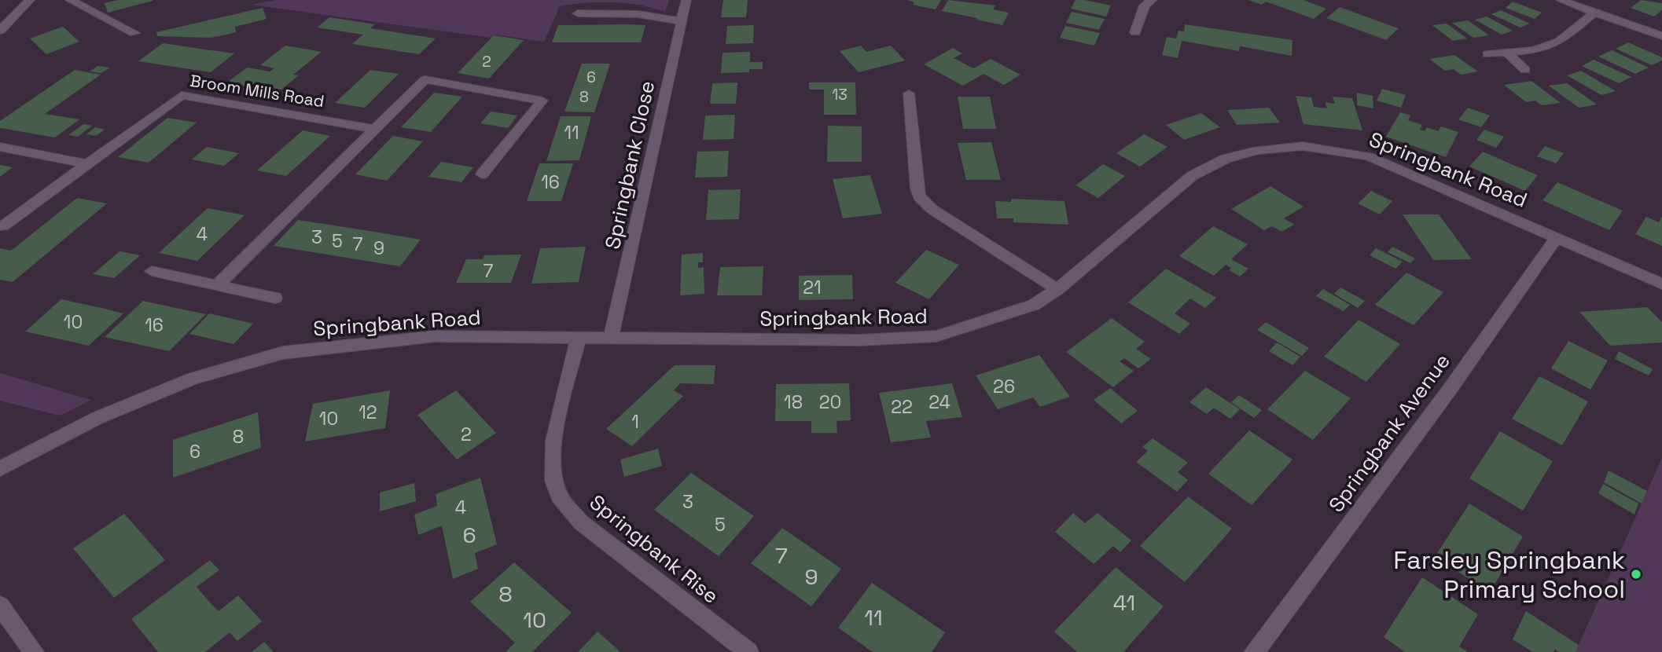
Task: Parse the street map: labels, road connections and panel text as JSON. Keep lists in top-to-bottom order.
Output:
{
  "streets": {
    "street": [
      "Broom Mills Road",
      "Springbank Close",
      "Springbank Road",
      "Springbank Avenue",
      "Springbank Rise"
    ]
  },
  "crossings": [
    ["Springbank Close", "Springbank Road"],
    ["Springbank Road", "Springbank Avenue"],
    ["Springbank Road", "Springbank Rise"]
  ],
  "places": ["Farsley Springbank Primary School"],
  "house_numbers": [
    "2",
    "6",
    "13",
    "8",
    "11",
    "16",
    "4",
    "3",
    "5",
    "7",
    "9",
    "7",
    "21",
    "10",
    "16",
    "26",
    "18",
    "20",
    "24",
    "22",
    "12",
    "10",
    "1",
    "2",
    "8",
    "6",
    "3",
    "4",
    "5",
    "6",
    "7",
    "9",
    "8",
    "41",
    "11",
    "10"
  ]
}
